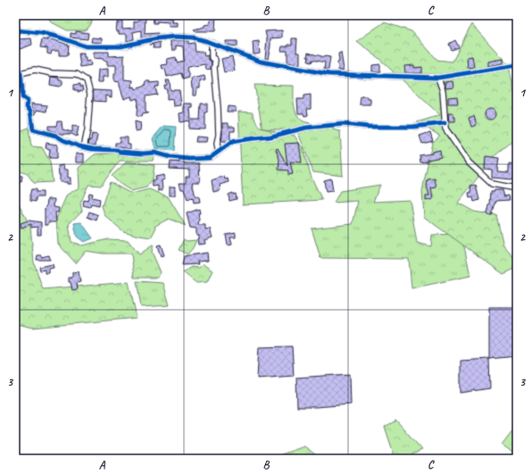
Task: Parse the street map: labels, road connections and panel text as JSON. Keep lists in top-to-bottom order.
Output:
{
  "grid": {
    "columns": ["A", "B", "C"],
    "rows": ["1", "2", "3"]
  }
}
